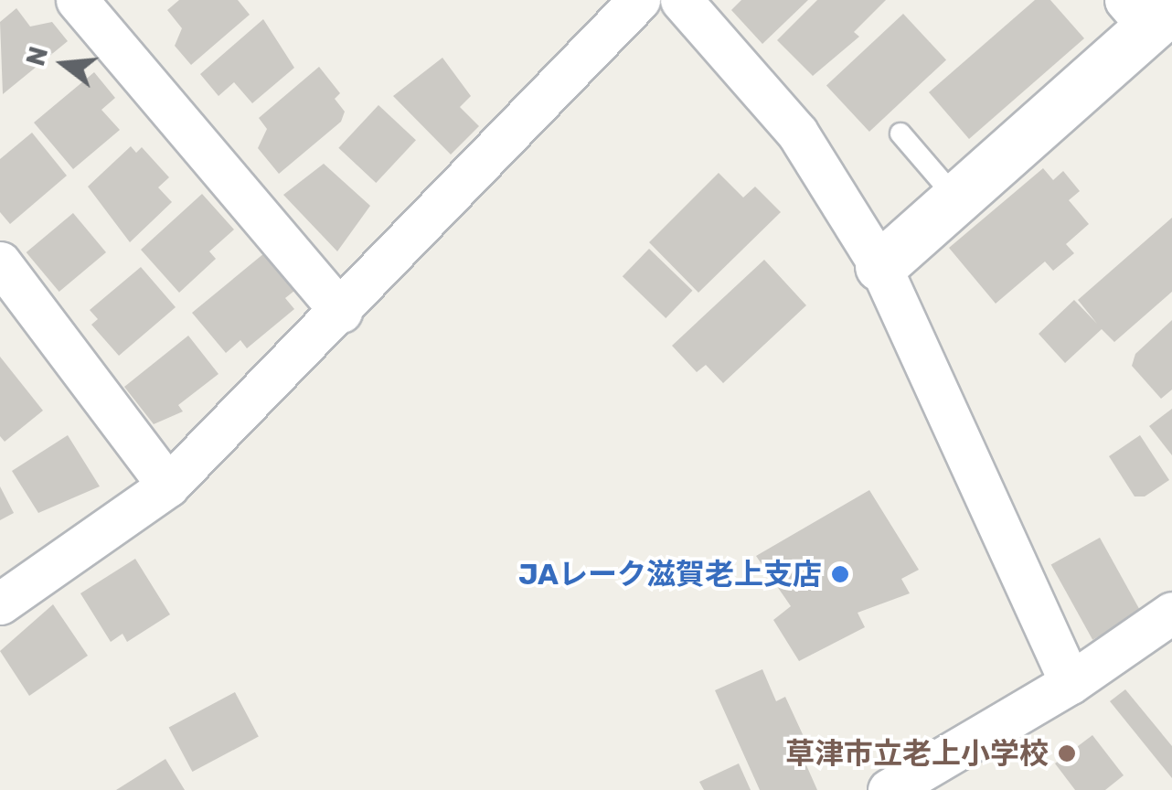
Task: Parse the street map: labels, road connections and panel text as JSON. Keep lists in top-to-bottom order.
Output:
{
  "places": ["JAレーク滋賀老上支店", "草津市立老上小学校"],
  "north": "left"
}
